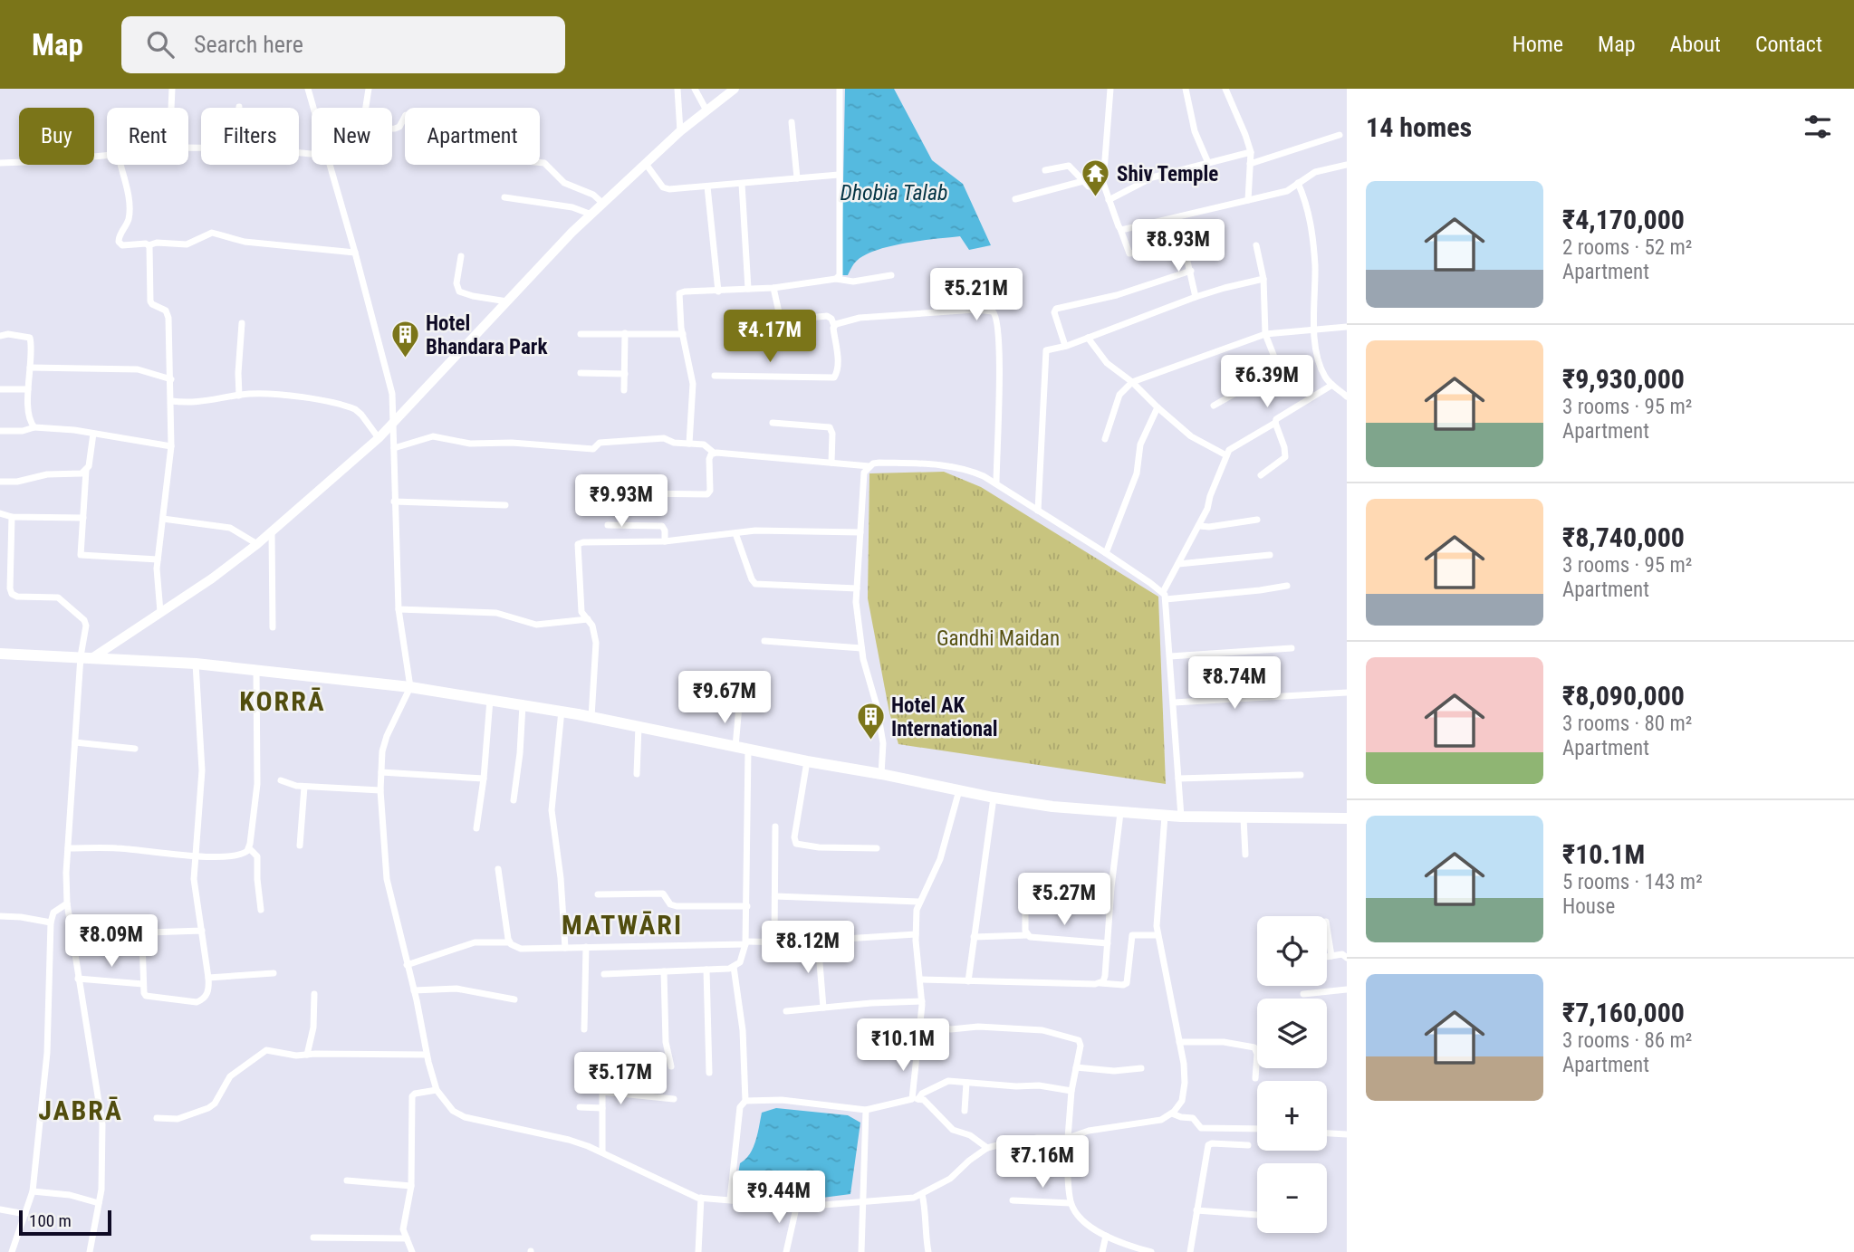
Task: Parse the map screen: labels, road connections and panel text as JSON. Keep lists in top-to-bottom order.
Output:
{
  "districts": ["KORRĀ", "MATWĀRI", "JABRĀ"],
  "water": ["Dhobia Talab"],
  "parks": ["Gandhi Maidan"],
  "places": {
    "temple": ["Shiv Temple"],
    "building": ["Hotel Bhandara Park", "Hotel AK International"]
  },
  "scale_bar": "100 m",
  "page": {
    "header": "Map",
    "search": "Search here",
    "nav": [
      "Home",
      "Map",
      "About",
      "Contact"
    ],
    "heading": "14 homes",
    "chip": [
      "Buy",
      "Rent",
      "Filters",
      "New",
      "Apartment"
    ],
    "list": [
      {
        "name": "₹4,170,000",
        "note": "2 rooms · 52 m² · Apartment"
      },
      {
        "name": "₹9,930,000",
        "note": "3 rooms · 95 m² · Apartment"
      },
      {
        "name": "₹8,740,000",
        "note": "3 rooms · 95 m² · Apartment"
      },
      {
        "name": "₹8,090,000",
        "note": "3 rooms · 80 m² · Apartment"
      },
      {
        "name": "₹10.1M",
        "note": "5 rooms · 143 m² · House"
      },
      {
        "name": "₹7,160,000",
        "note": "3 rooms · 86 m² · Apartment"
      }
    ],
    "price": [
      "₹8.93M",
      "₹5.21M",
      "₹4.17M",
      "₹6.39M",
      "₹9.93M",
      "₹8.74M",
      "₹9.67M",
      "₹5.27M",
      "₹8.09M",
      "₹8.12M",
      "₹10.1M",
      "₹5.17M",
      "₹7.16M",
      "₹9.44M"
    ],
    "map_buttons": ["+", "−"],
    "scale": "100 m"
  }
}
